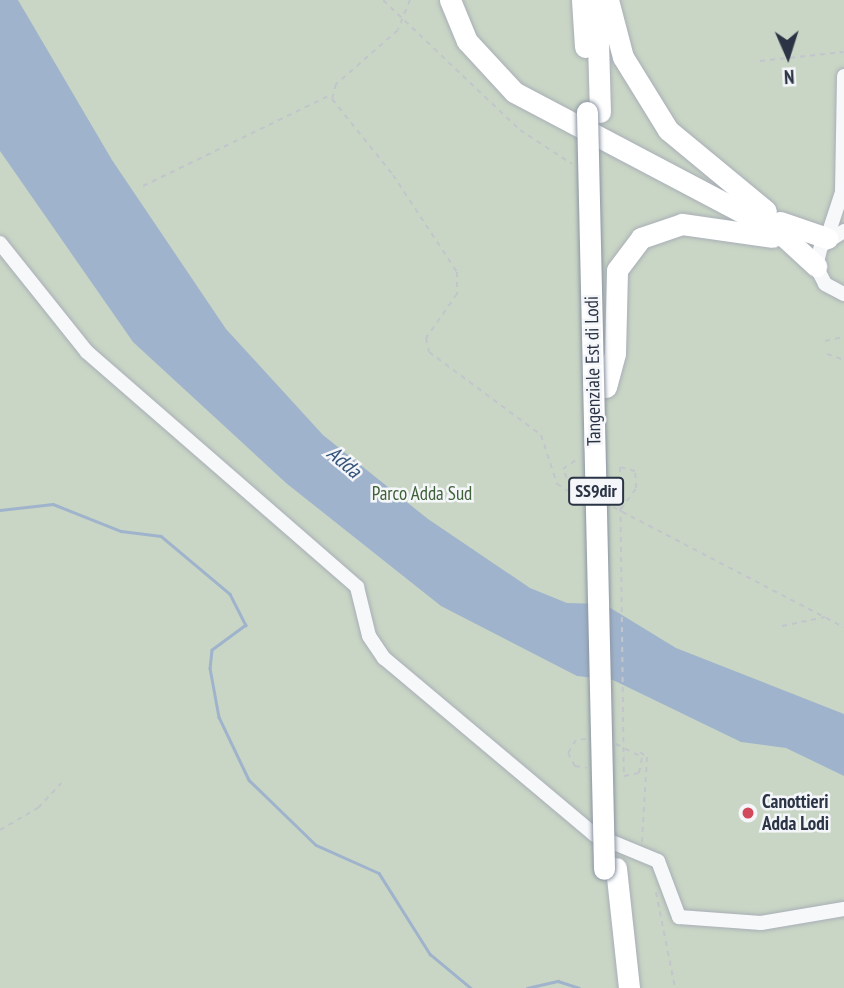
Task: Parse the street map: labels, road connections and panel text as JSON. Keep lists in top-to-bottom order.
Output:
{
  "streets": {
    "highway": ["Tangenziale Est di Lodi", "SS9dir"]
  },
  "crossings": [
    ["Tangenziale Est di Lodi", "SS9dir"]
  ],
  "water": ["Adda"],
  "parks": ["Parco Adda Sud"],
  "places": ["Canottieri Adda Lodi"],
  "north": "bottom"
}
